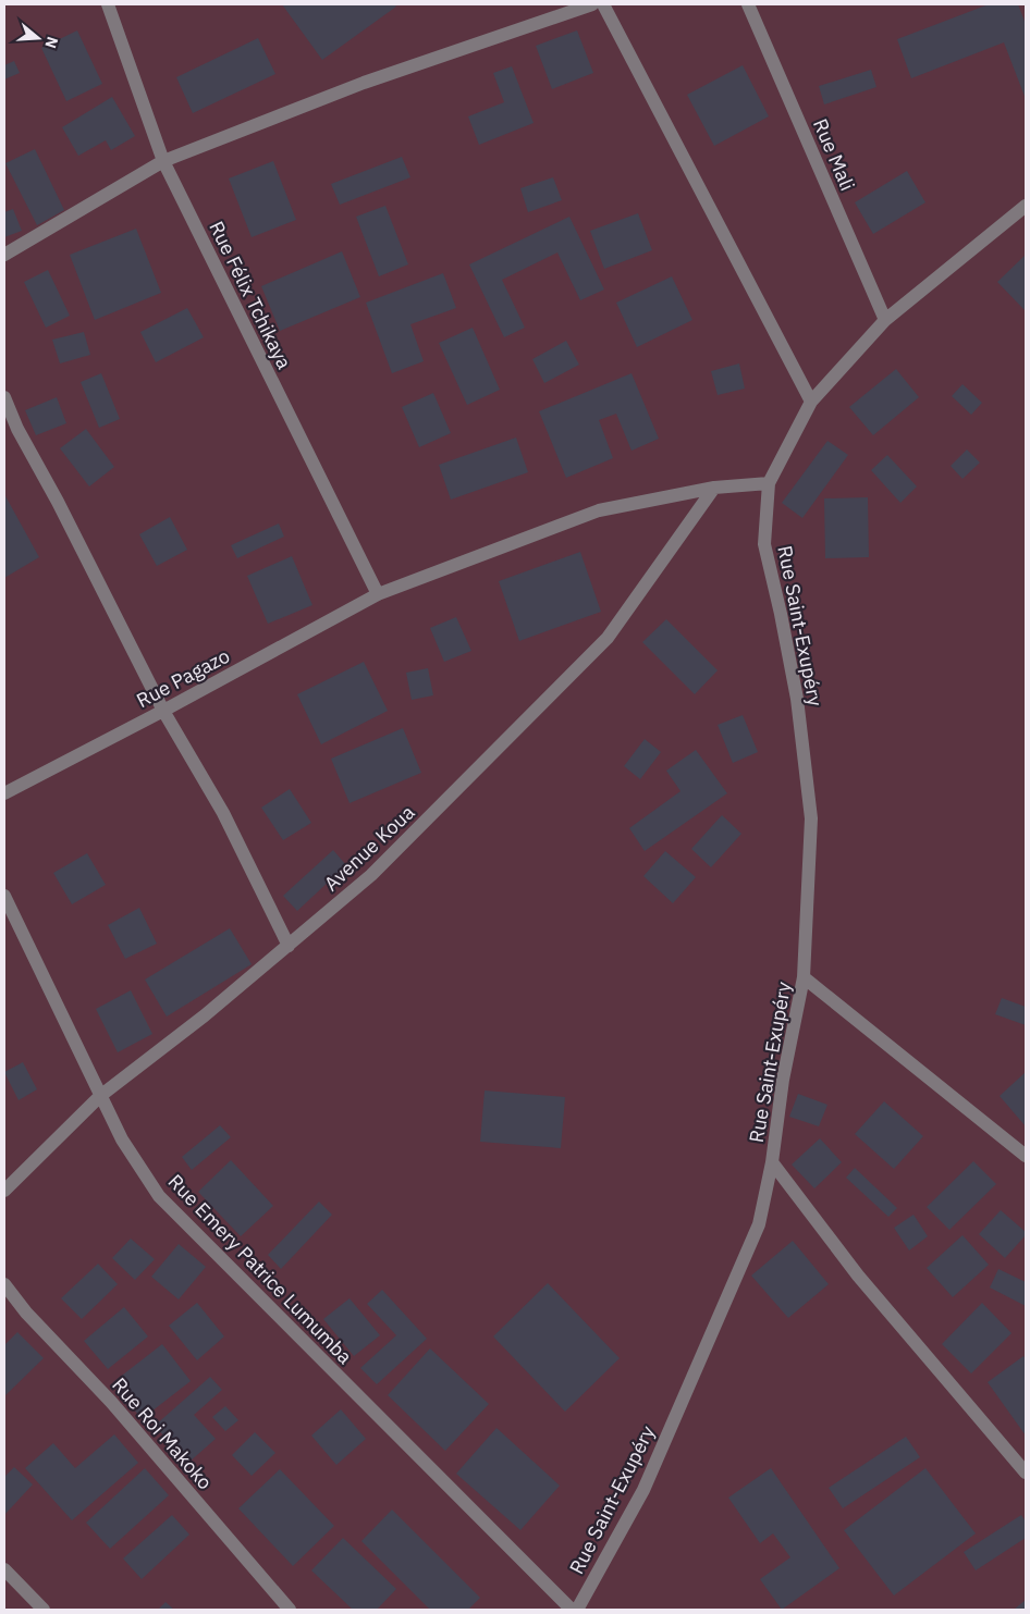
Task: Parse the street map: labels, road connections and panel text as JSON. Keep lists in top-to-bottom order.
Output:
{
  "streets": {
    "street": [
      "Rue Mali",
      "Rue Félix Tchikaya",
      "Rue Saint-Exupéry",
      "Rue Pagazo",
      "Avenue Koua",
      "Rue Emery Patrice Lumumba",
      "Rue Roi Makoko"
    ]
  },
  "crossings": [
    ["Rue Félix Tchikaya", "Rue Pagazo"],
    ["Rue Saint-Exupéry", "Rue Pagazo"],
    ["Rue Pagazo", "Avenue Koua"],
    ["Avenue Koua", "Rue Emery Patrice Lumumba"]
  ],
  "north": "right"
}
